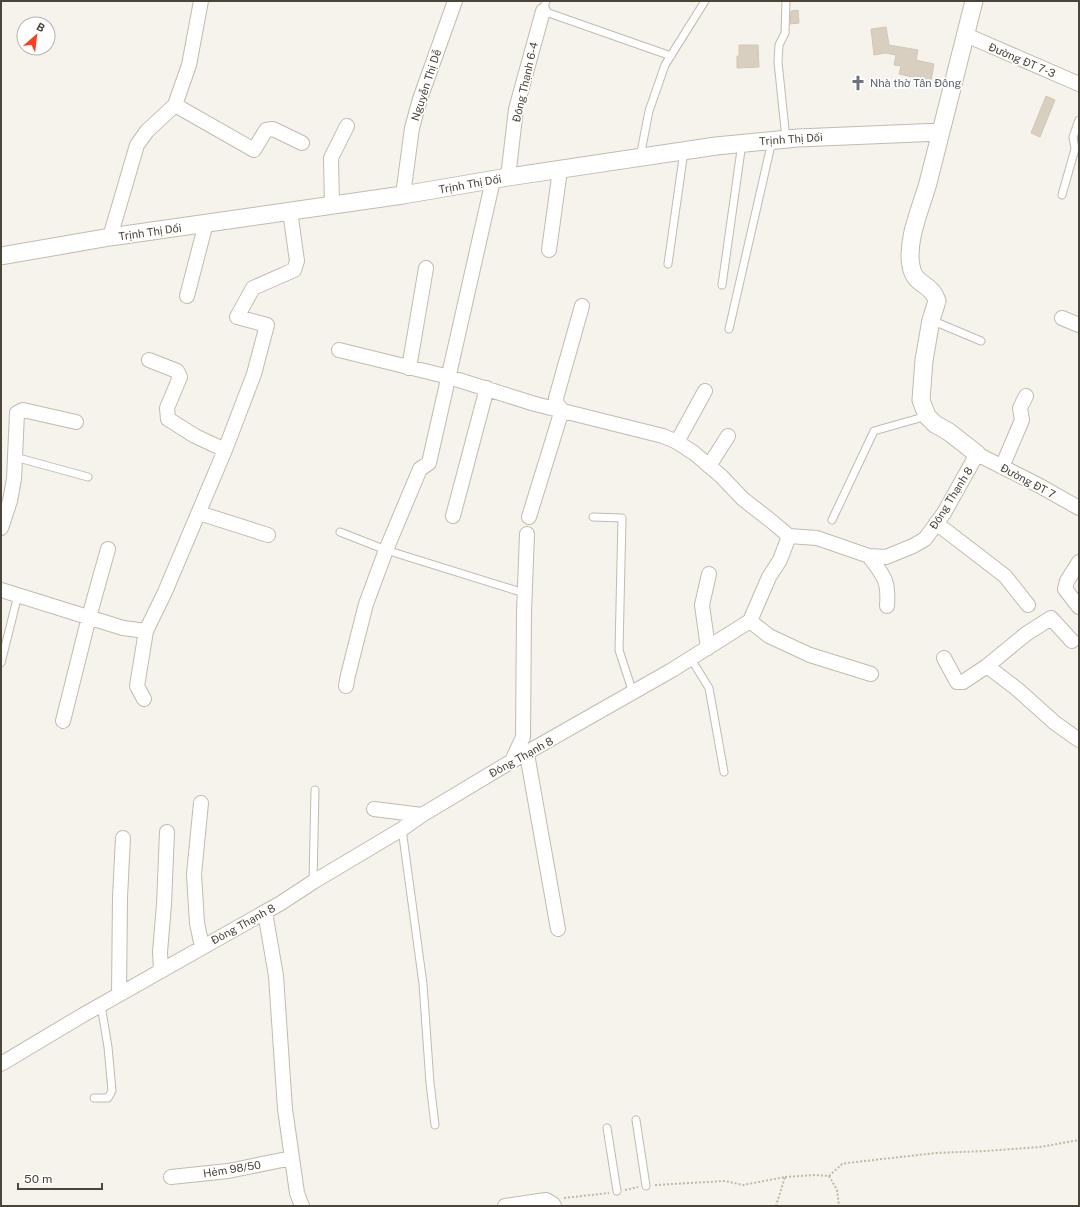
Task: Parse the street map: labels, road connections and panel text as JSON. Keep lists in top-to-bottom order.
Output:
{
  "streets": {
    "street": [
      "Đường ĐT 7-3",
      "Đông Thạnh 6-4",
      "Nguyễn Thị Dễ",
      "Trịnh Thị Dối",
      "Đường ĐT 7",
      "Đông Thạnh 8",
      "Hẻm 98/50"
    ]
  },
  "crossings": [
    ["Đông Thạnh 6-4", "Trịnh Thị Dối"],
    ["Nguyễn Thị Dễ", "Trịnh Thị Dối"],
    ["Đường ĐT 7", "Đông Thạnh 8"]
  ],
  "places": {
    "church": ["Nhà thờ Tân Đông"]
  },
  "scale_bar": "50 m",
  "north": "top right"
}
